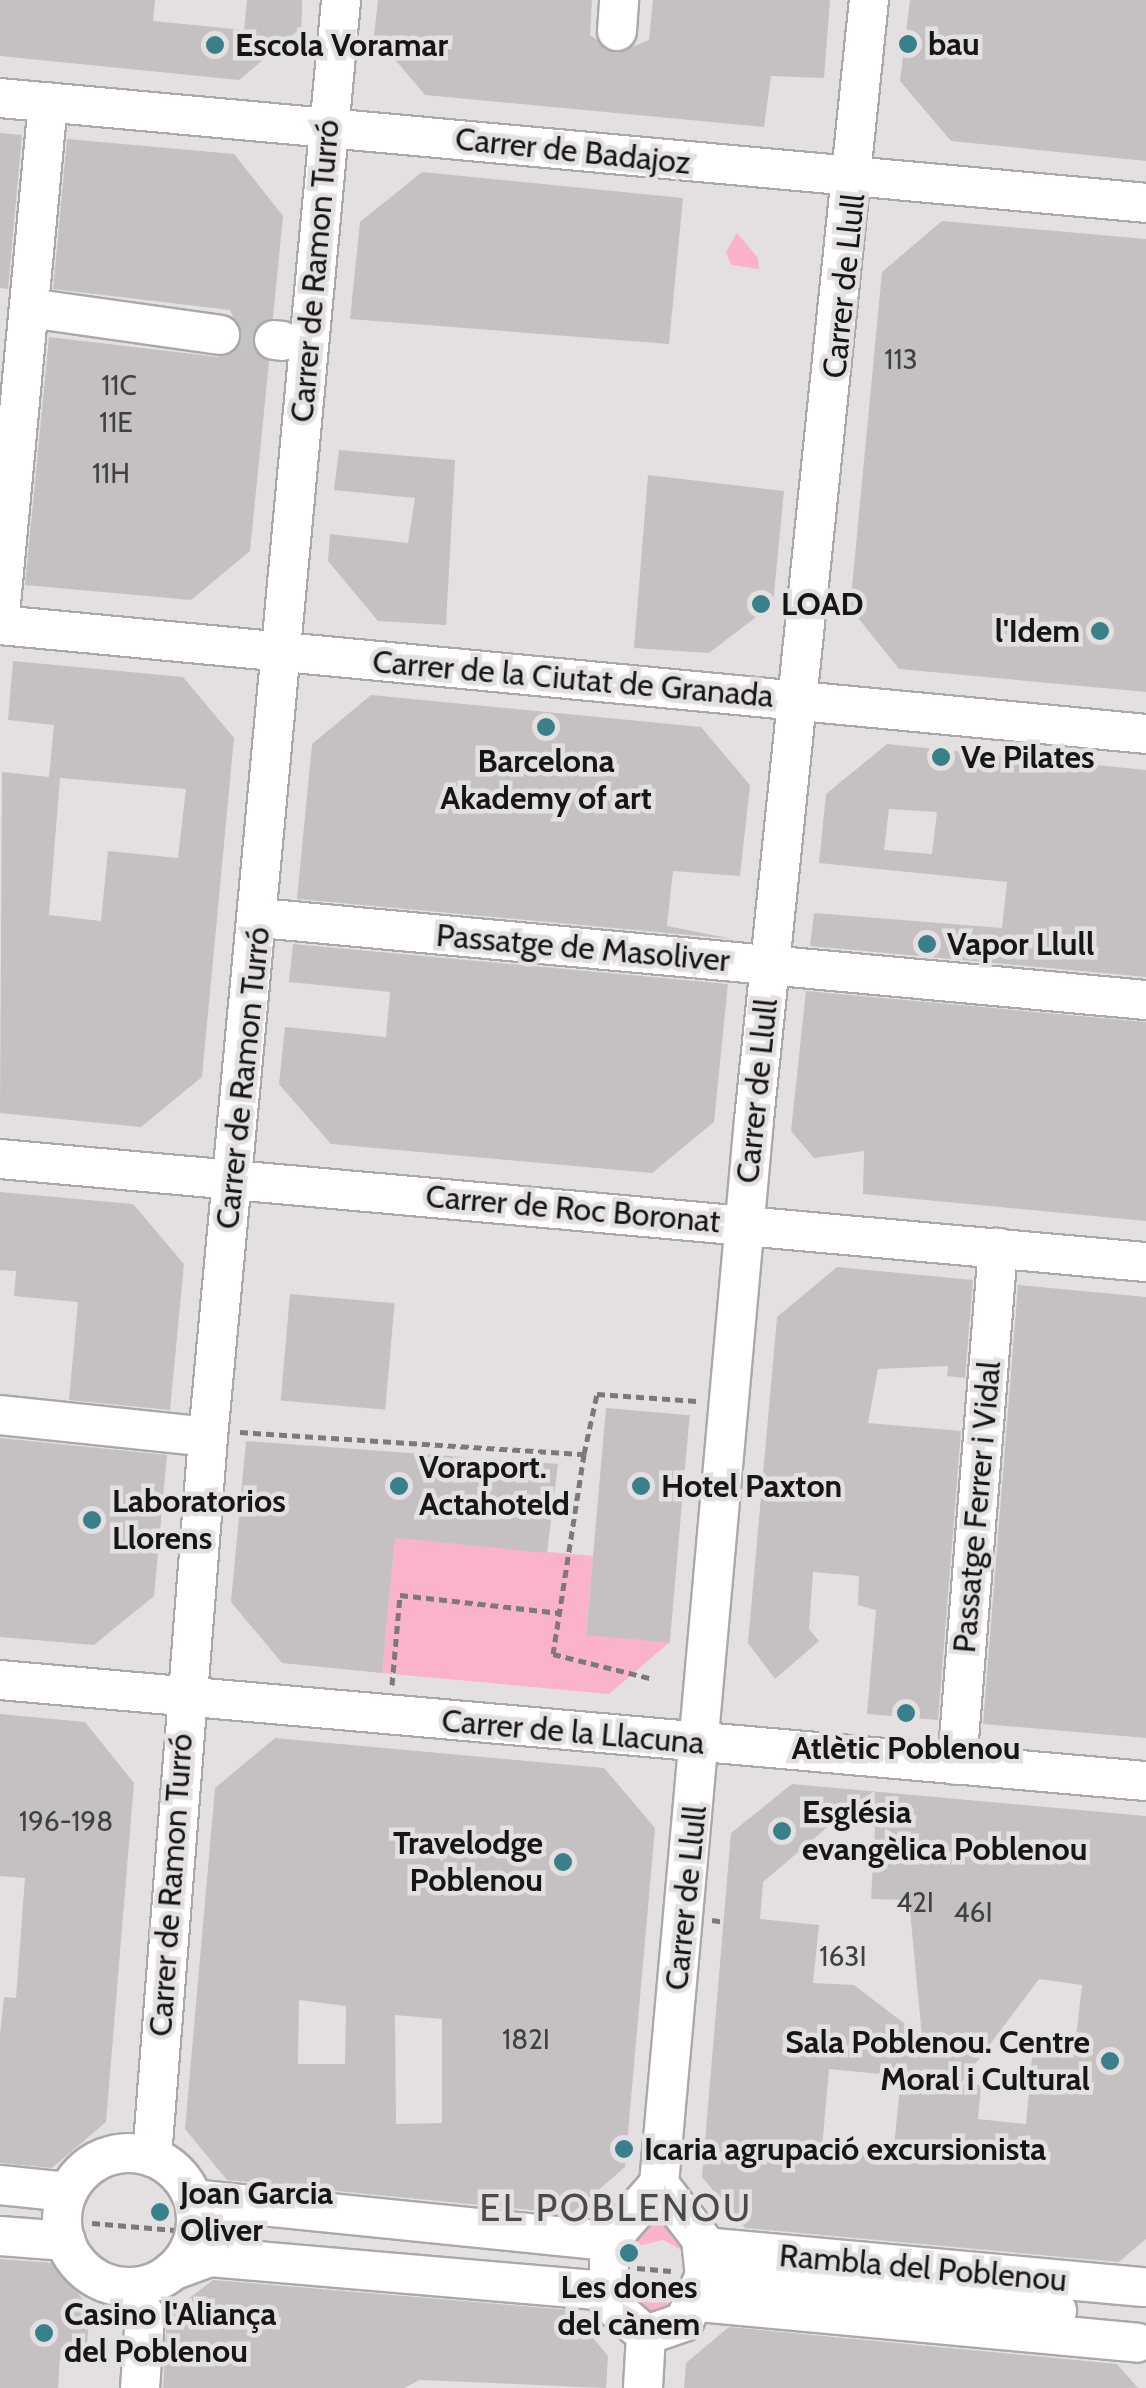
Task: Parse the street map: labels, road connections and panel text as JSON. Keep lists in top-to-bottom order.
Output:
{
  "streets": {
    "street": [
      "Carrer de Badajoz",
      "Carrer de Ramon Turró",
      "Carrer de Llull",
      "Carrer de la Ciutat de Granada",
      "Passatge de Masoliver",
      "Carrer de Roc Boronat",
      "Passatge Ferrer i Vidal",
      "Carrer de la Llacuna",
      "Rambla del Poblenou"
    ]
  },
  "crossings": [
    ["Carrer de Badajoz", "Carrer de Ramon Turró"],
    ["Carrer de Badajoz", "Carrer de Llull"],
    ["Carrer de Ramon Turró", "Carrer de la Ciutat de Granada"],
    ["Carrer de Ramon Turró", "Passatge de Masoliver"],
    ["Carrer de Ramon Turró", "Carrer de Roc Boronat"],
    ["Carrer de Ramon Turró", "Carrer de la Llacuna"],
    ["Carrer de Llull", "Carrer de la Ciutat de Granada"],
    ["Carrer de Llull", "Passatge de Masoliver"],
    ["Carrer de Llull", "Carrer de Roc Boronat"],
    ["Carrer de Llull", "Carrer de la Llacuna"],
    ["Carrer de Roc Boronat", "Passatge Ferrer i Vidal"],
    ["Passatge Ferrer i Vidal", "Carrer de la Llacuna"]
  ],
  "districts": ["EL POBLENOU"],
  "places": [
    "bau",
    "Escola Voramar",
    "LOAD",
    "l'Idem",
    "Barcelona Akademy of art",
    "Ve Pilates",
    "Vapor Llull",
    "Voraport. Actahoteld",
    "Hotel Paxton",
    "Laboratorios Llorens",
    "Atlètic Poblenou",
    "Església evangèlica Poblenou",
    "Travelodge Poblenou",
    "Sala Poblenou. Centre Moral i Cultural",
    "Icaria agrupació excursionista",
    "Joan Garcia Oliver",
    "Les dones del cànem",
    "Casino l'Aliança del Poblenou"
  ],
  "house_numbers": [
    "113",
    "11C",
    "11E",
    "11H",
    "196-198",
    "42I",
    "46I",
    "163I",
    "182I"
  ]
}
